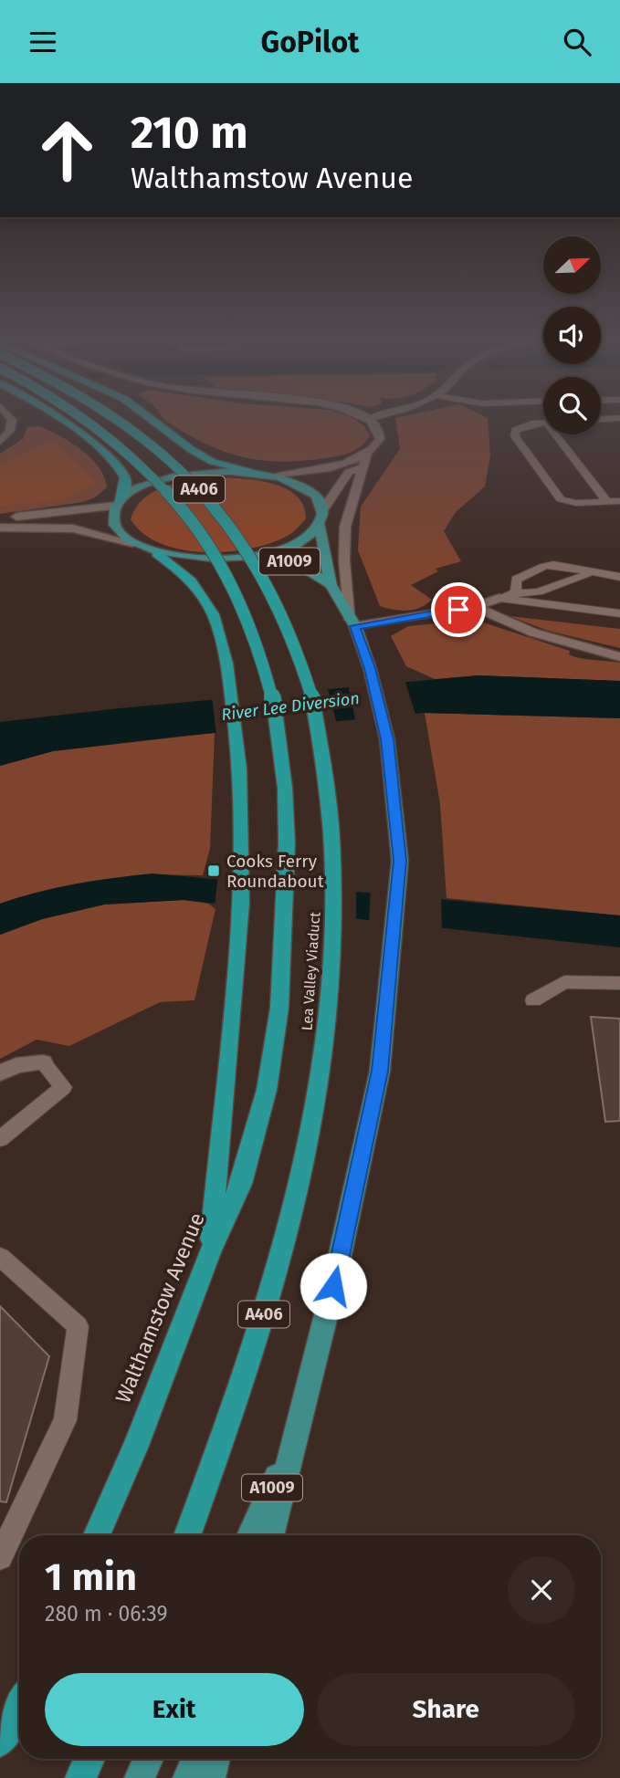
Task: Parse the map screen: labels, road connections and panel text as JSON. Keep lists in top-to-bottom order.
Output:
{
  "streets": {
    "highway": ["A406", "Lea Valley Viaduct", "Walthamstow Avenue"],
    "main road": ["A1009"]
  },
  "crossings": [
    ["A406", "Walthamstow Avenue"],
    ["Lea Valley Viaduct", "Walthamstow Avenue"]
  ],
  "water": ["River Lee Diversion"],
  "places": {
    "transit": ["Cooks Ferry Roundabout"]
  },
  "north": "top right",
  "page": {
    "header": "GoPilot",
    "turn": ["210 m", "Walthamstow Avenue"],
    "heading": ["1 min", "280 m · 06:39"],
    "buttons": ["Exit", "Share"]
  }
}
